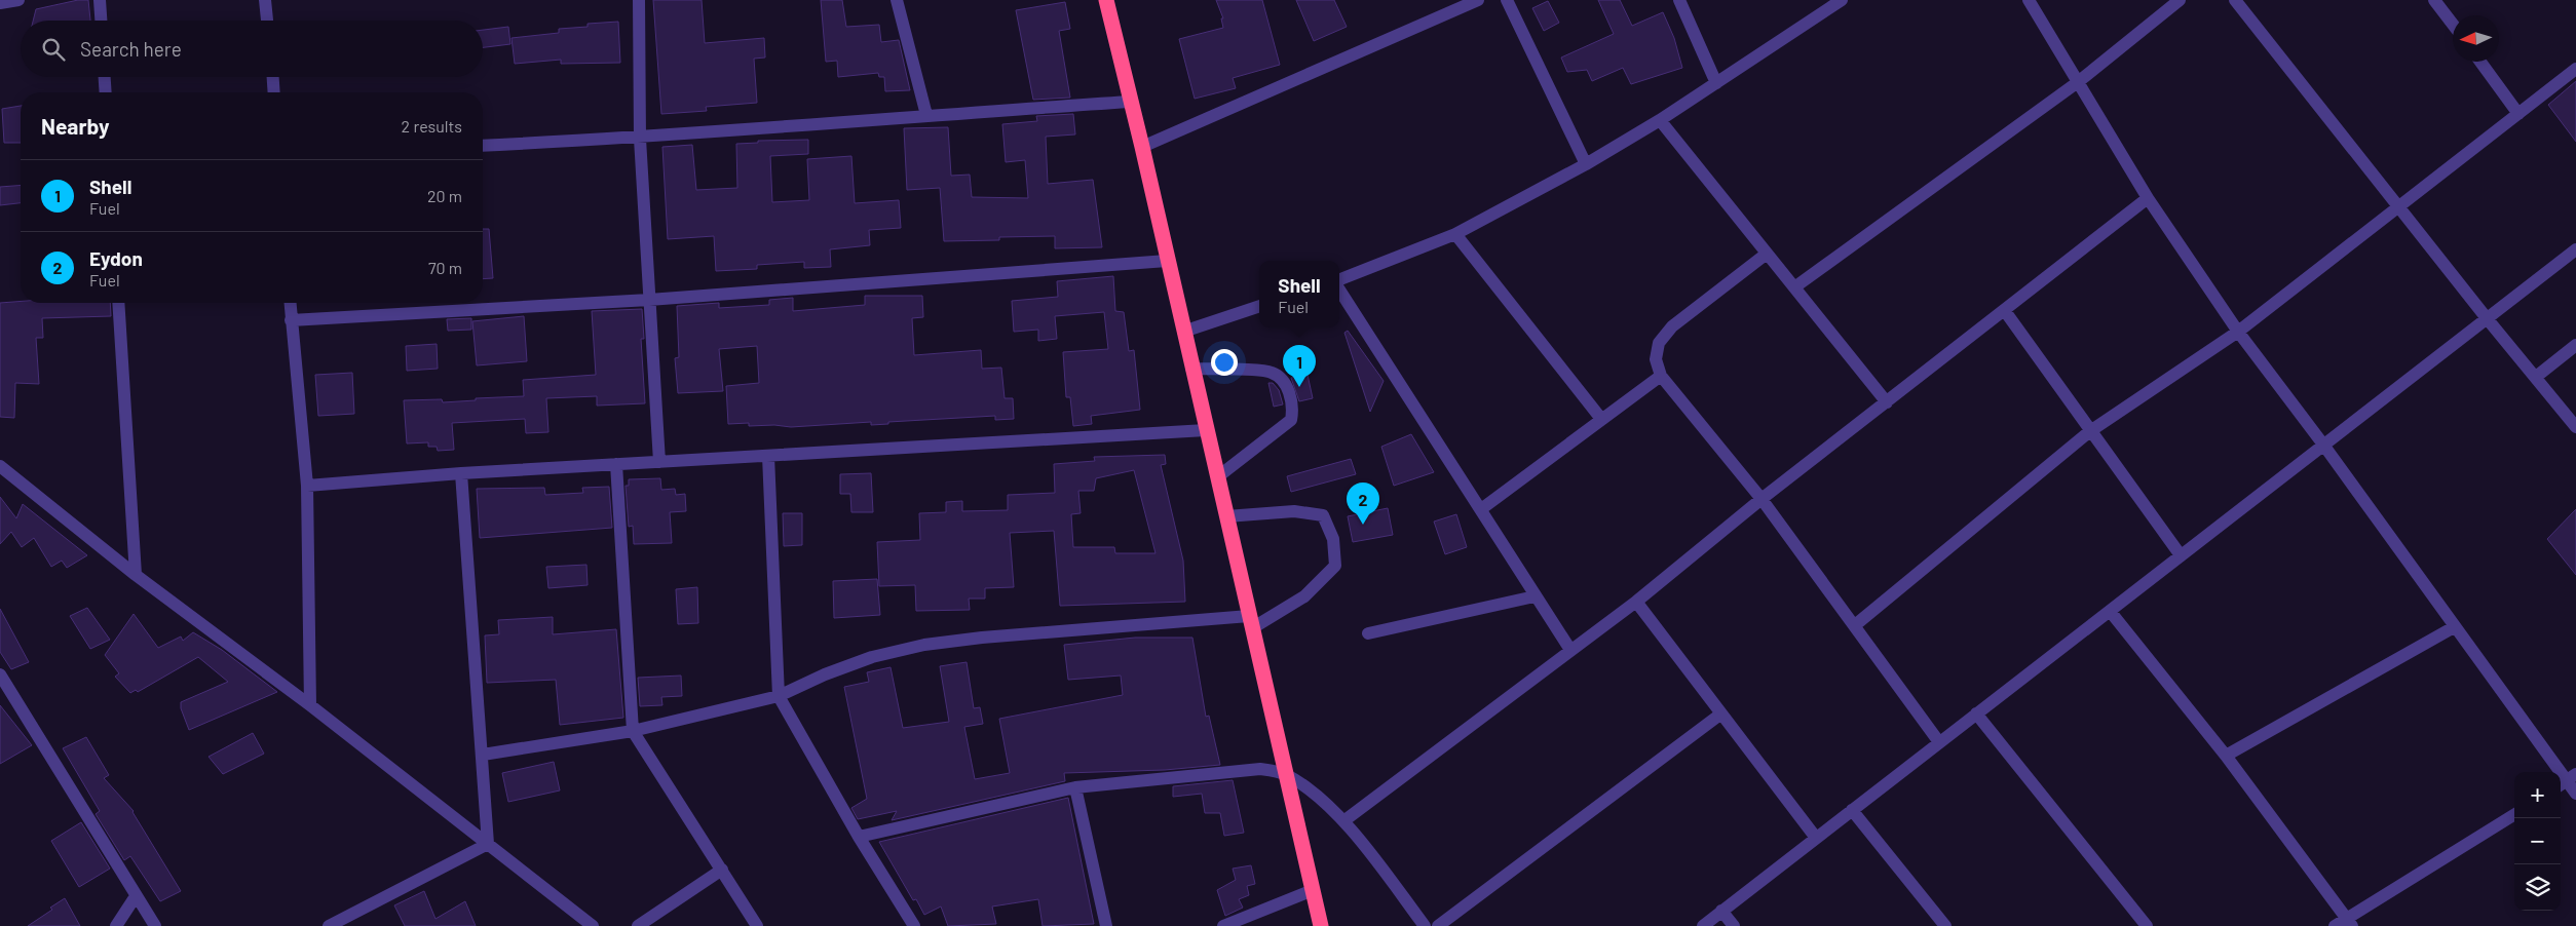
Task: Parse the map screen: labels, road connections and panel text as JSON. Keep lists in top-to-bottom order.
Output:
{
  "north": "left",
  "page": {
    "search": "Search here",
    "heading": ["Nearby", "2 results"],
    "list": [
      {
        "mark": "1",
        "name": "Shell",
        "note": "Fuel",
        "value": "20 m"
      },
      {
        "mark": "2",
        "name": "Eydon",
        "note": "Fuel",
        "value": "70 m"
      }
    ],
    "popup": ["Shell", "Fuel"],
    "pins": ["1", "2"],
    "map_buttons": ["+", "−"]
  }
}
